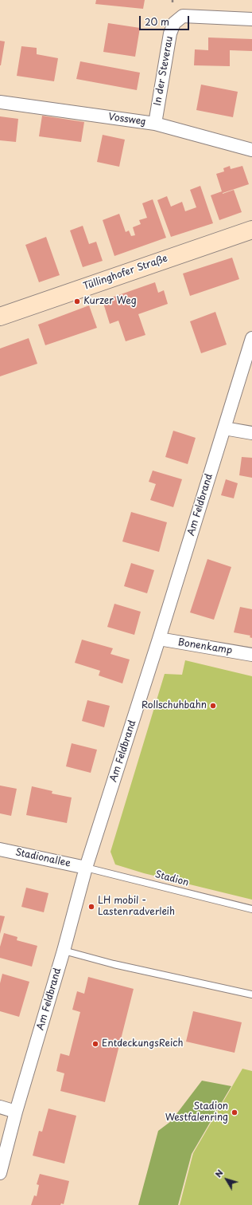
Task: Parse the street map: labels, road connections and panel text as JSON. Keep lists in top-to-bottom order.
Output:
{
  "streets": {
    "main road": ["Tüllinghofer Straße"],
    "street": [
      "In der Steverau",
      "Vossweg",
      "Am Feldbrand",
      "Bonenkamp",
      "Stadionallee"
    ],
    "lane": ["Stadion"]
  },
  "crossings": [
    ["In der Steverau", "Vossweg"],
    ["Am Feldbrand", "Bonenkamp"],
    ["Am Feldbrand", "Stadionallee"],
    ["Am Feldbrand", "Stadion"],
    ["Stadionallee", "Stadion"]
  ],
  "places": [
    "Kurzer Weg",
    "Rollschuhbahn",
    "LH mobil - Lastenradverleih",
    "EntdeckungsReich",
    "Stadion Westfalenring"
  ],
  "scale_bar": "20 m",
  "north": "top left"
}
